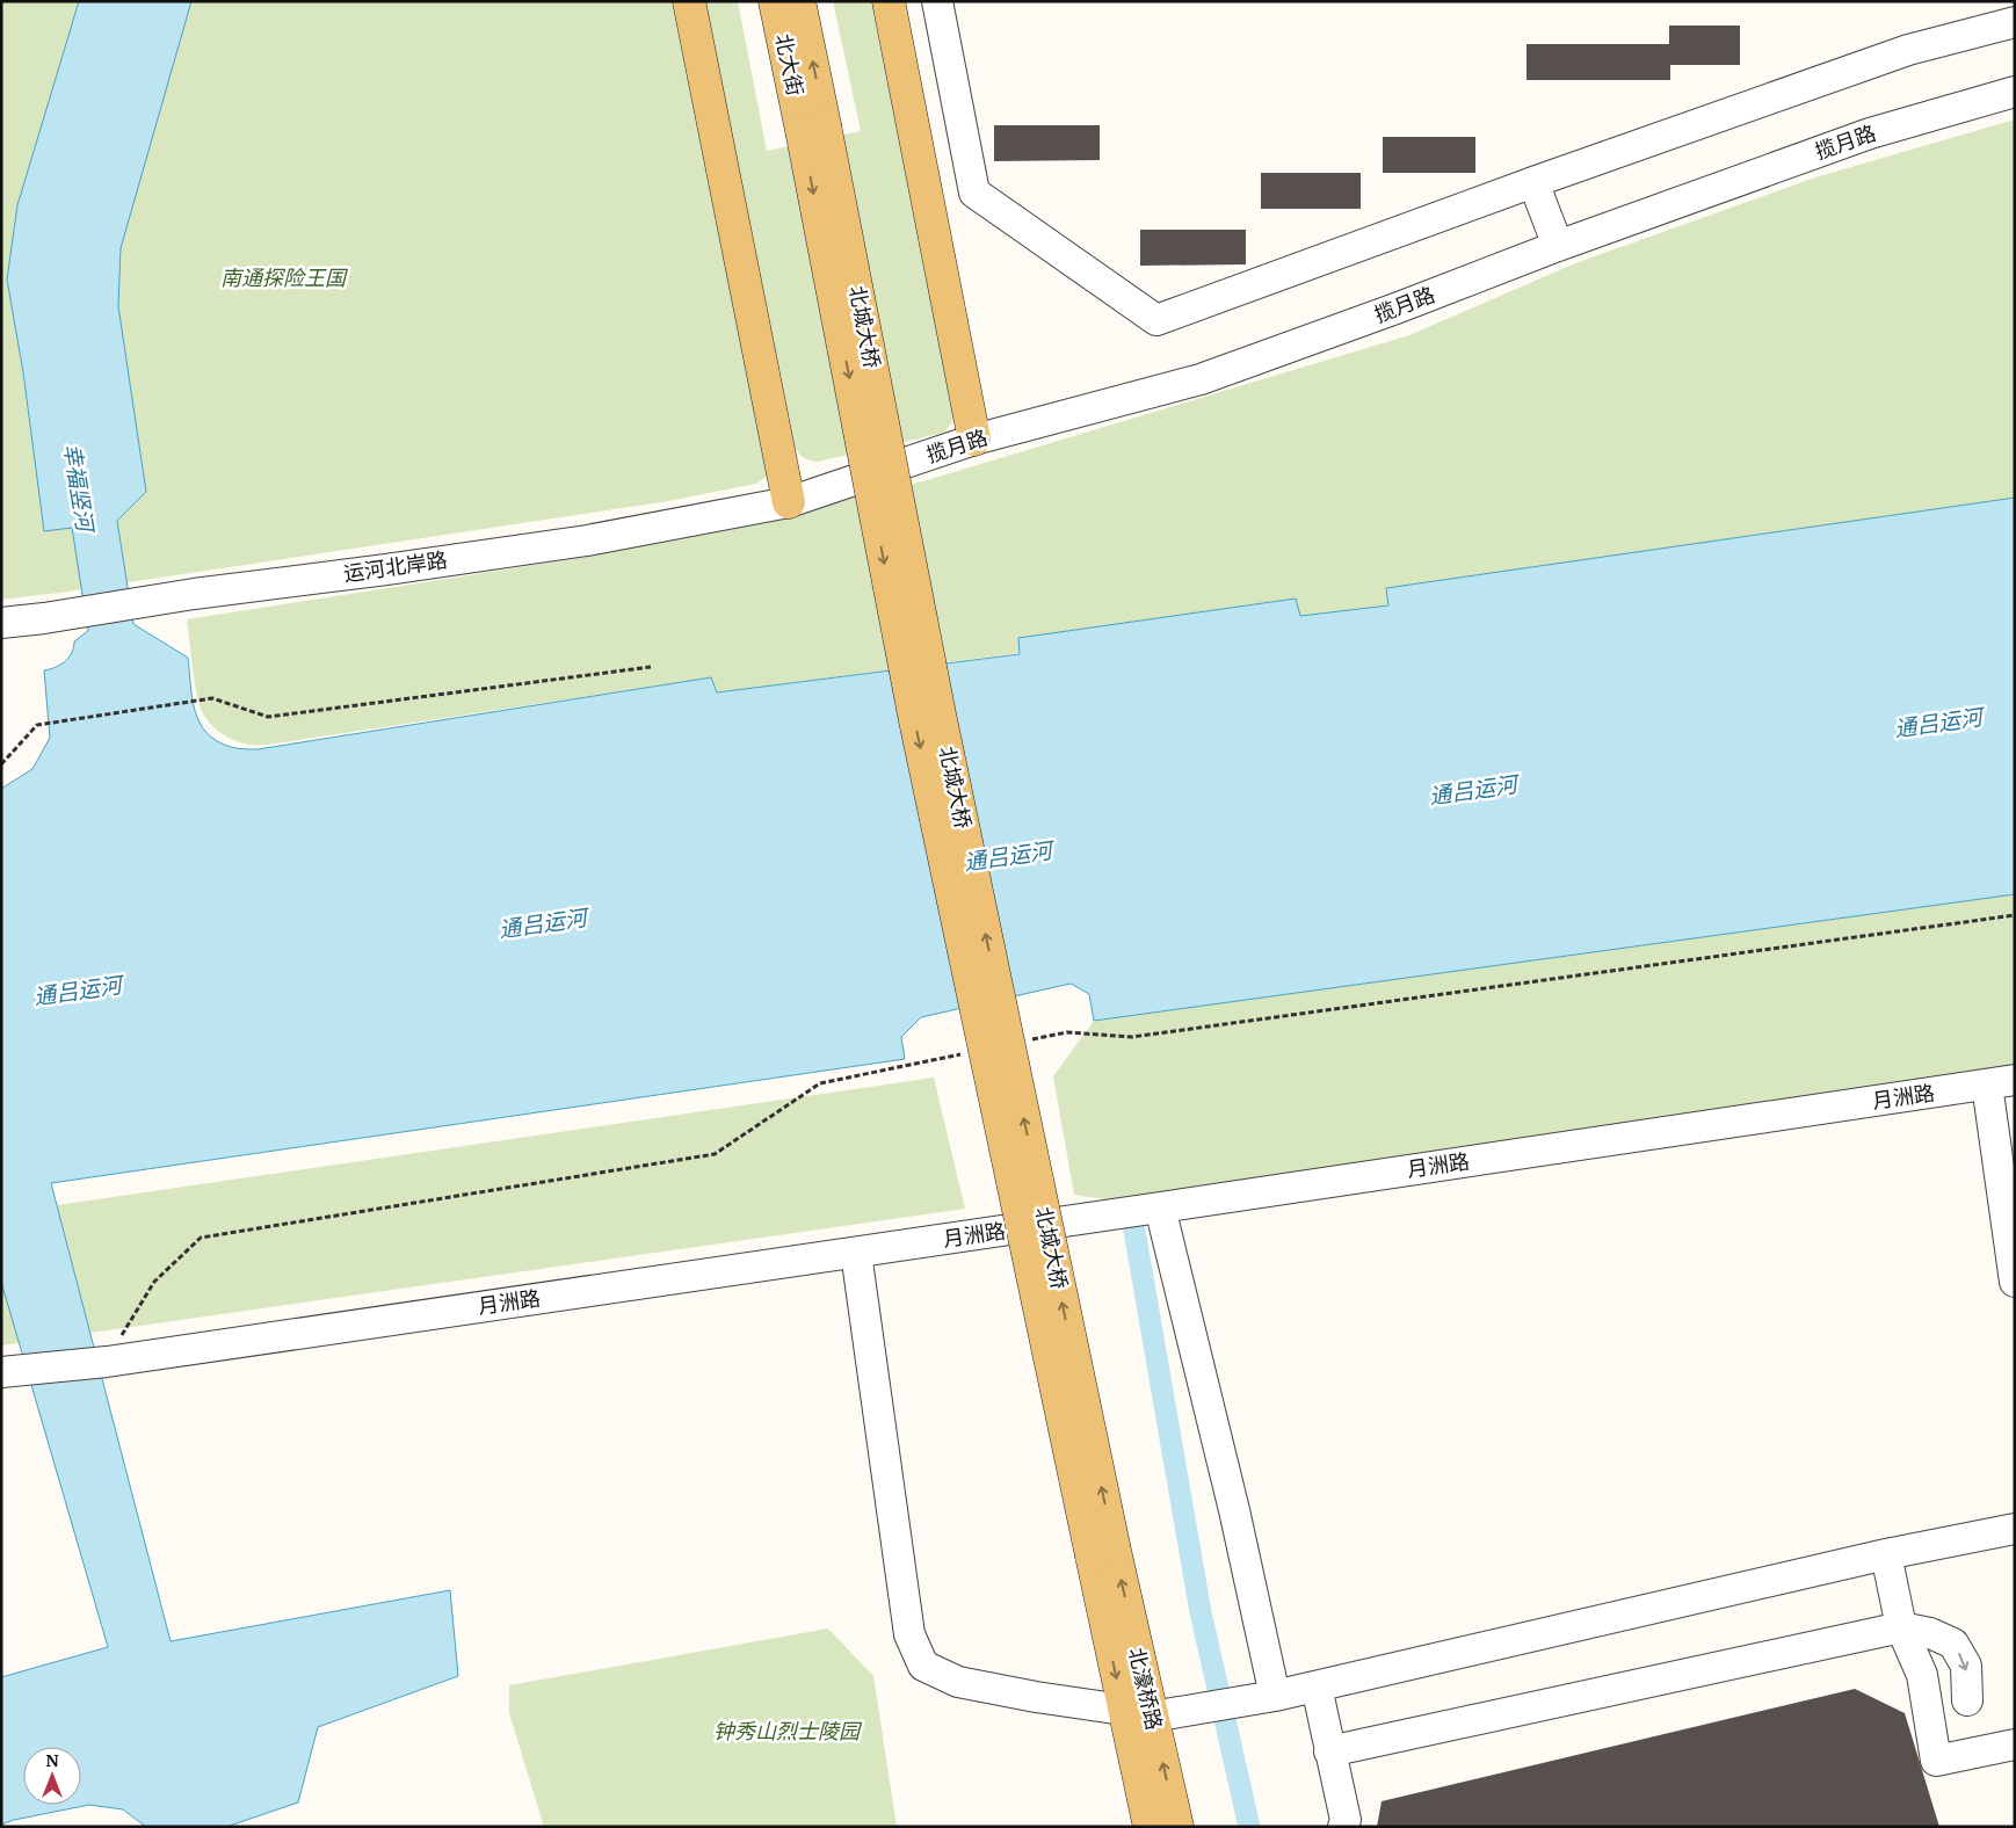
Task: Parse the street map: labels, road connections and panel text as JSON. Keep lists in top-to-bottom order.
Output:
{
  "streets": {
    "main road": ["北大街", "北城大桥", "北濠桥路"],
    "street": ["揽月路", "运河北岸路", "月洲路"]
  },
  "crossings": [
    ["北大街", "北城大桥"],
    ["揽月路", "运河北岸路"],
    ["北城大桥", "北濠桥路"]
  ],
  "water": ["幸福竖河", "通吕运河"],
  "parks": ["南通探险王国", "钟秀山烈士陵园"],
  "north": "top"
}
